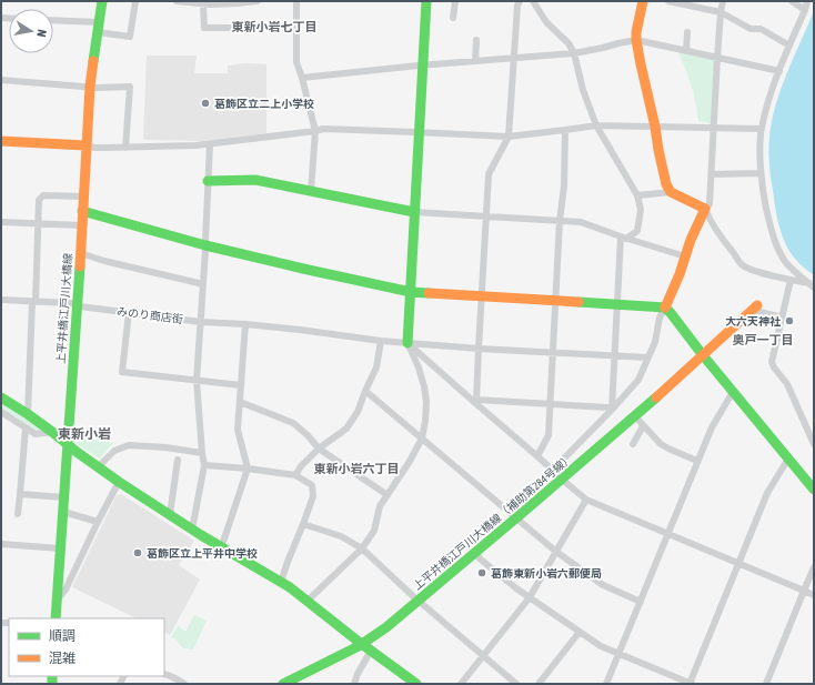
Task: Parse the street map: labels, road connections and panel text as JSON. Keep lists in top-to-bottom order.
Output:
{
  "streets": {
    "street": ["上平井橋江戸川大橋線", "みのり商店街", "上平井橋江戸川大橋線（補助第284号線）"]
  },
  "crossings": [
    ["上平井橋江戸川大橋線", "みのり商店街"]
  ],
  "districts": [
    "東新小岩七丁目",
    "奥戸一丁目",
    "東新小岩",
    "東新小岩六丁目"
  ],
  "places": [
    "葛飾区立二上小学校",
    "大六天神社",
    "葛飾区立上平井中学校",
    "葛飾東新小岩六郵便局"
  ],
  "legend": ["順調", "混雑"],
  "north": "right"
}
